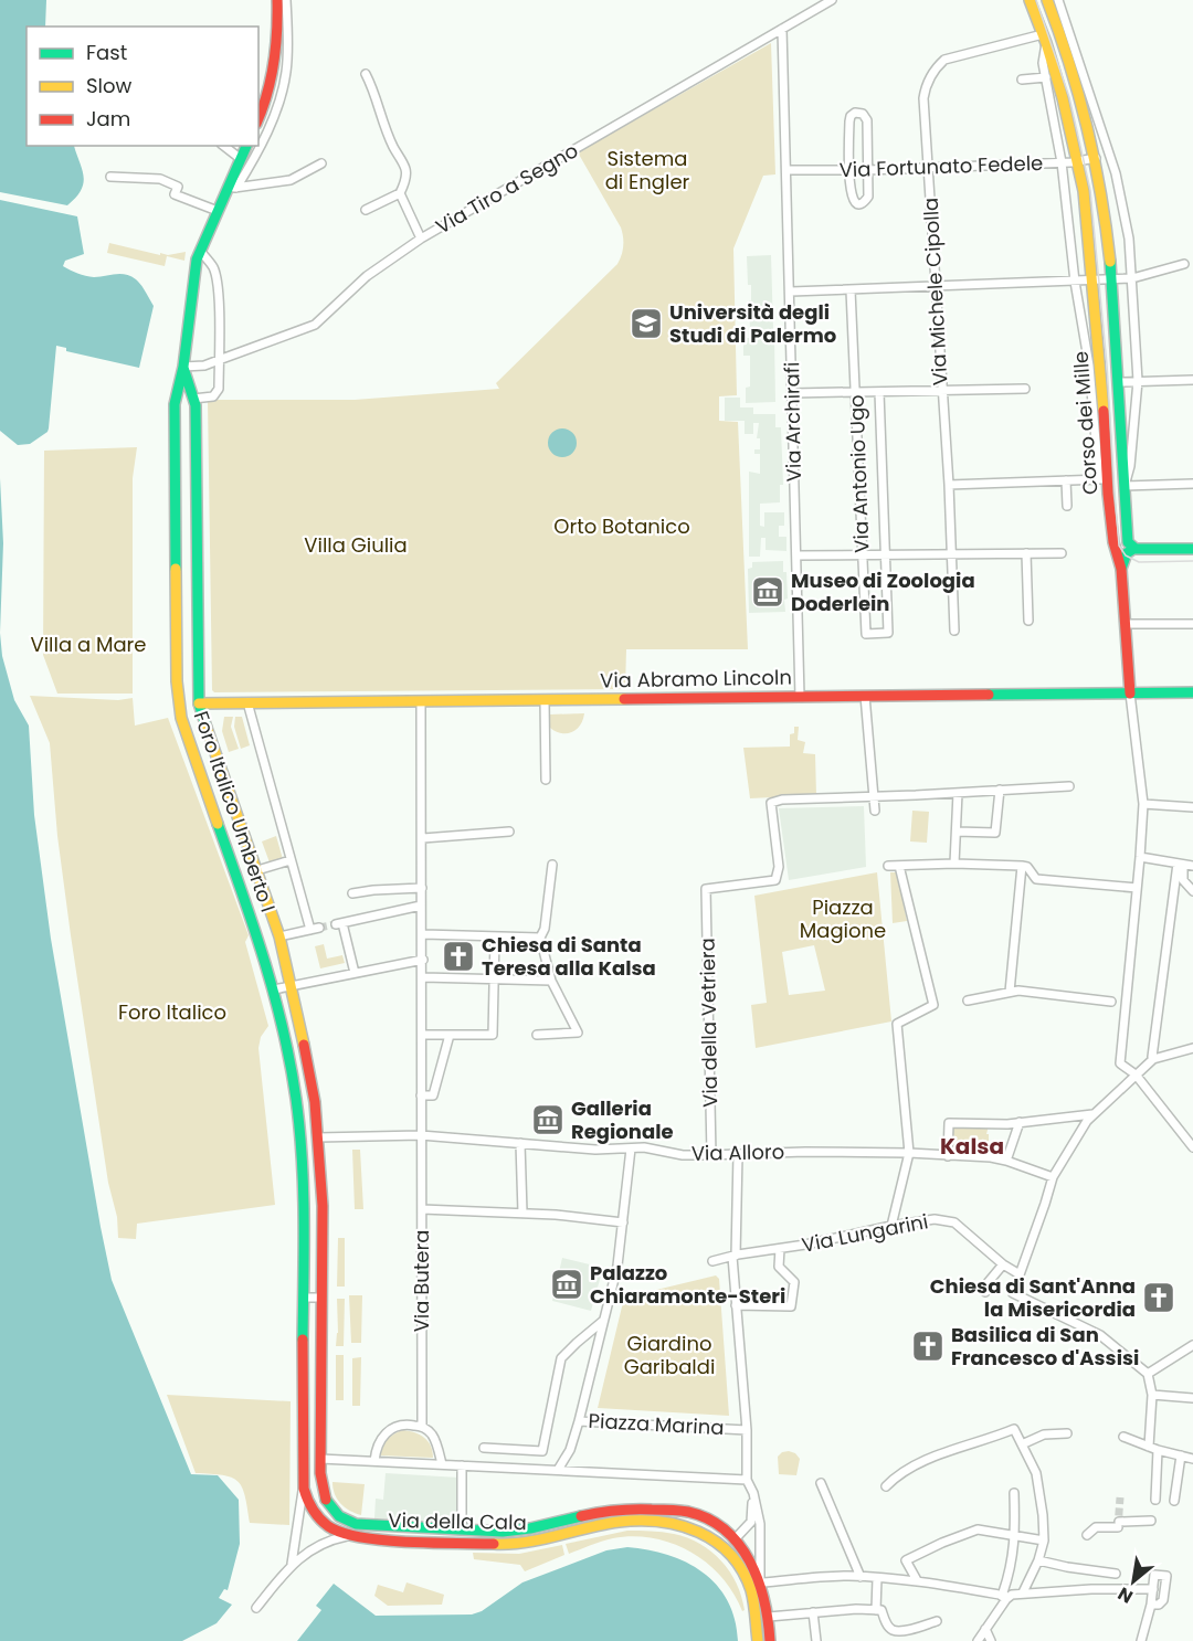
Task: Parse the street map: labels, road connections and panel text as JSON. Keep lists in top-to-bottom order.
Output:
{
  "streets": {
    "main road": [
      "Corso dei Mille",
      "Via Abramo Lincoln",
      "Foro Italico Umberto I",
      "Via della Cala"
    ],
    "street": [
      "Via Fortunato Fedele",
      "Via Tiro a Segno",
      "Via Michele Cipolla",
      "Via Archirafi",
      "Via Antonio Ugo",
      "Via della Vetriera",
      "Via Alloro",
      "Via Lungarini",
      "Via Butera",
      "Piazza Marina"
    ]
  },
  "crossings": [
    ["Via Fortunato Fedele", "Via Michele Cipolla"],
    ["Via Fortunato Fedele", "Via Archirafi"],
    ["Via Fortunato Fedele", "Corso dei Mille"],
    ["Via Tiro a Segno", "Via Archirafi"],
    ["Via Tiro a Segno", "Foro Italico Umberto I"],
    ["Via Michele Cipolla", "Corso dei Mille"],
    ["Via Archirafi", "Via Abramo Lincoln"],
    ["Corso dei Mille", "Via Abramo Lincoln"],
    ["Via Abramo Lincoln", "Foro Italico Umberto I"],
    ["Via Abramo Lincoln", "Via Butera"],
    ["Foro Italico Umberto I", "Via Alloro"],
    ["Foro Italico Umberto I", "Via della Cala"],
    ["Via della Vetriera", "Via Alloro"],
    ["Via Alloro", "Via Butera"],
    ["Via Alloro", "Piazza Marina"],
    ["Via Lungarini", "Piazza Marina"]
  ],
  "districts": ["Kalsa"],
  "parks": [
    "Sistema di Engler",
    "Orto Botanico",
    "Villa Giulia",
    "Villa a Mare",
    "Piazza Magione",
    "Foro Italico",
    "Giardino Garibaldi"
  ],
  "places": {
    "school or university": ["Università degli Studi di Palermo"],
    "museum": ["Museo di Zoologia Doderlein", "Galleria Regionale", "Palazzo Chiaramonte-Steri"],
    "church": ["Chiesa di Santa Teresa alla Kalsa", "Chiesa di Sant'Anna la Misericordia", "Basilica di San Francesco d'Assisi"]
  },
  "legend": ["Fast", "Slow", "Jam"],
  "north": "bottom left"
}
